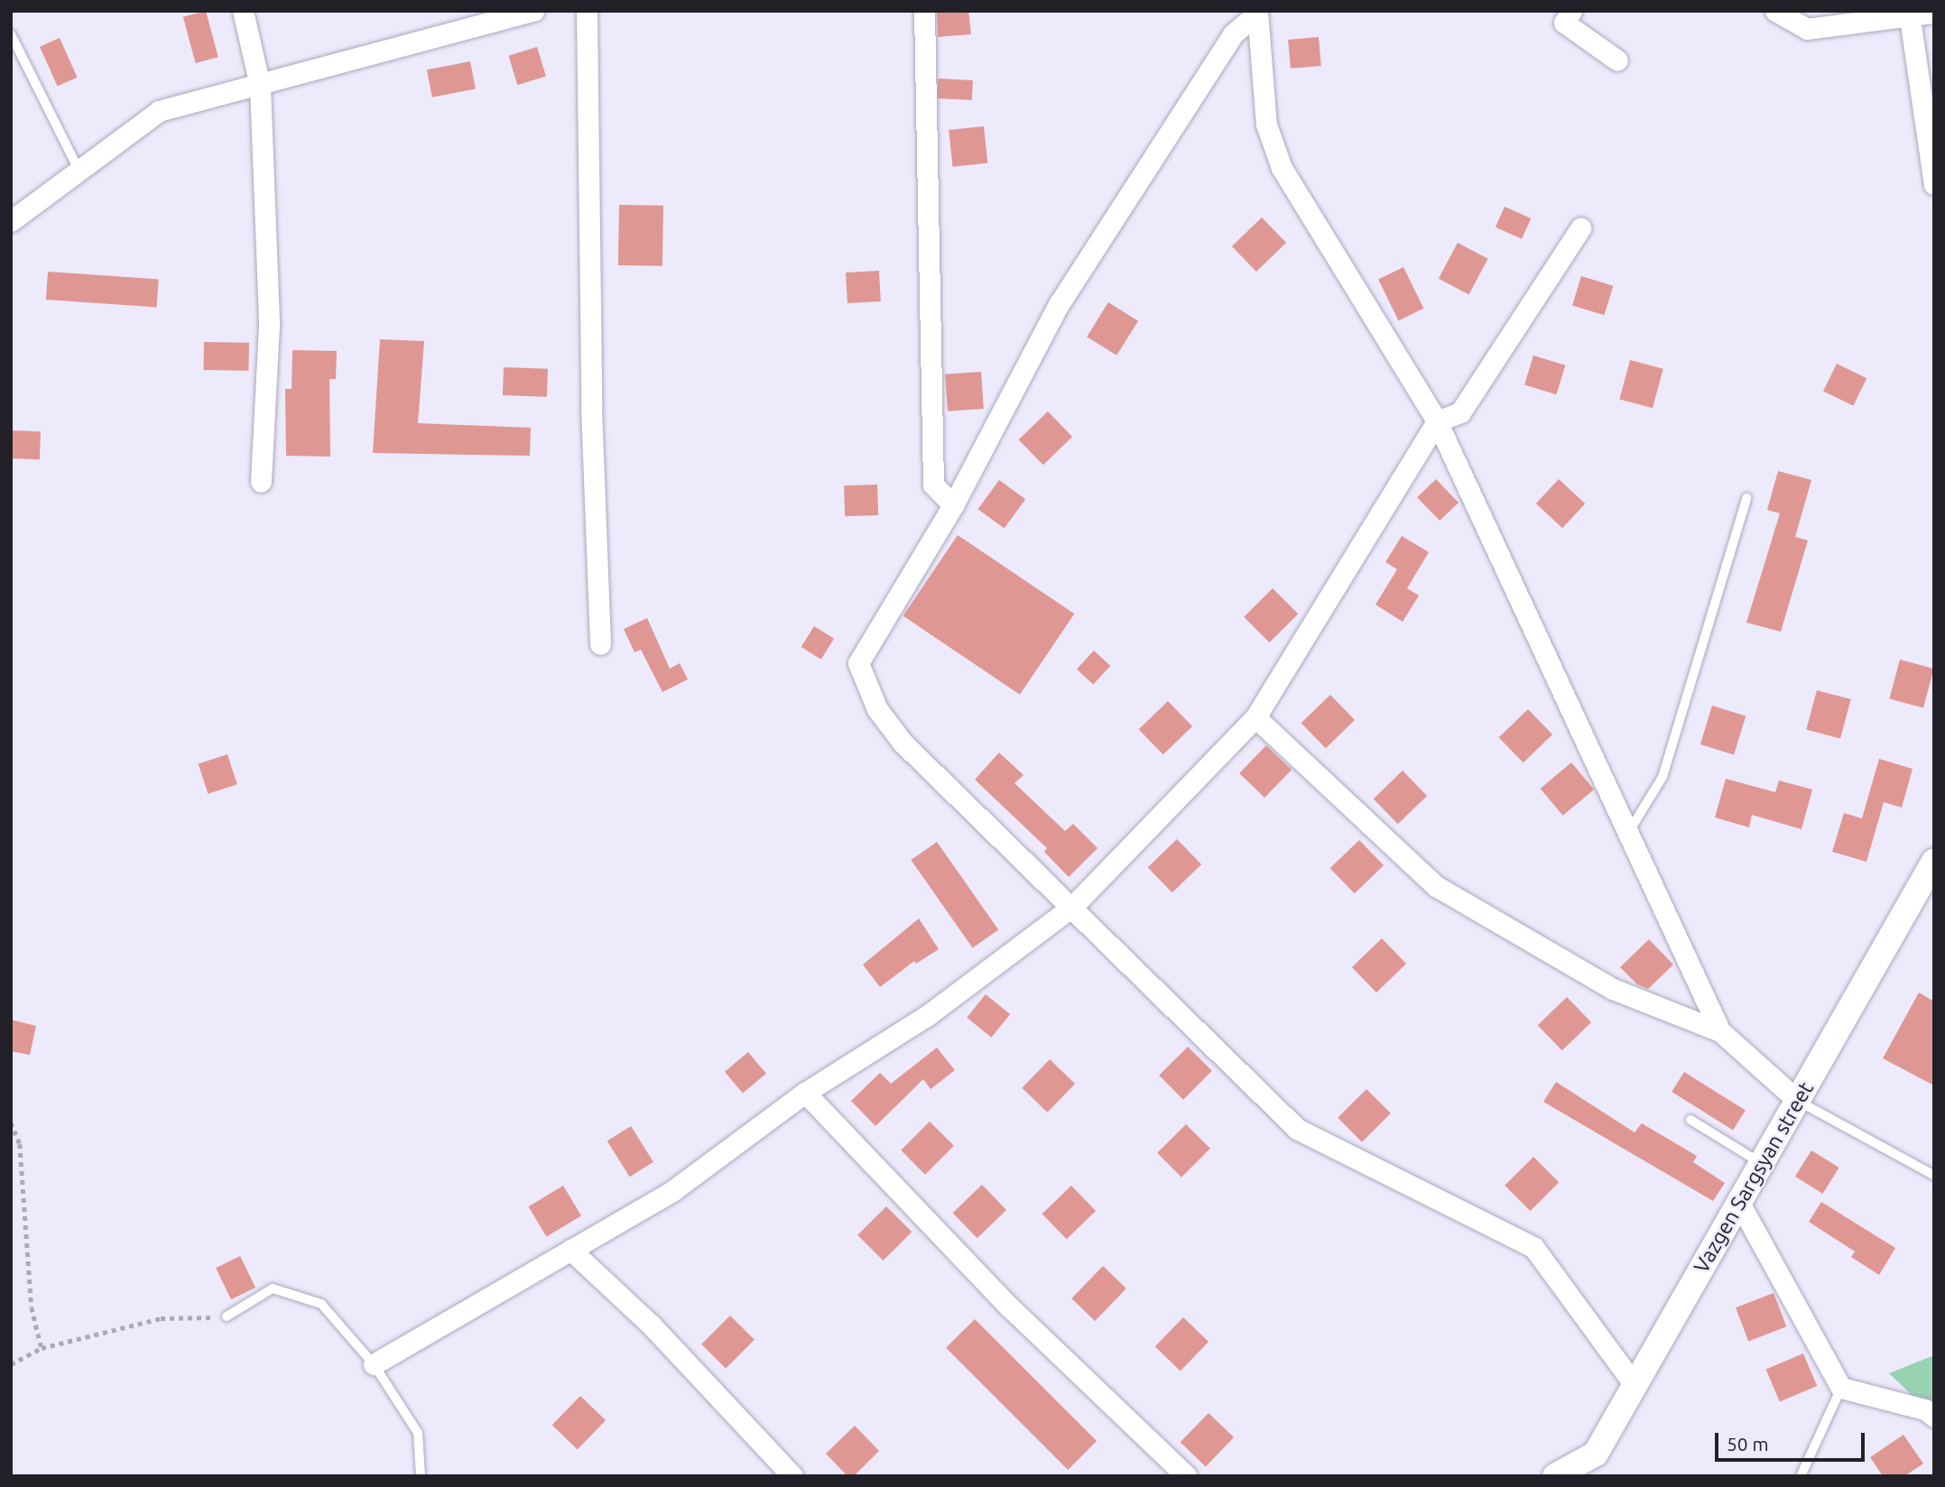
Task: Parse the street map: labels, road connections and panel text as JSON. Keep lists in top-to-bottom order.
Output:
{
  "streets": {
    "street": ["Vazgen Sargsyan street"]
  },
  "scale_bar": "50 m"
}
